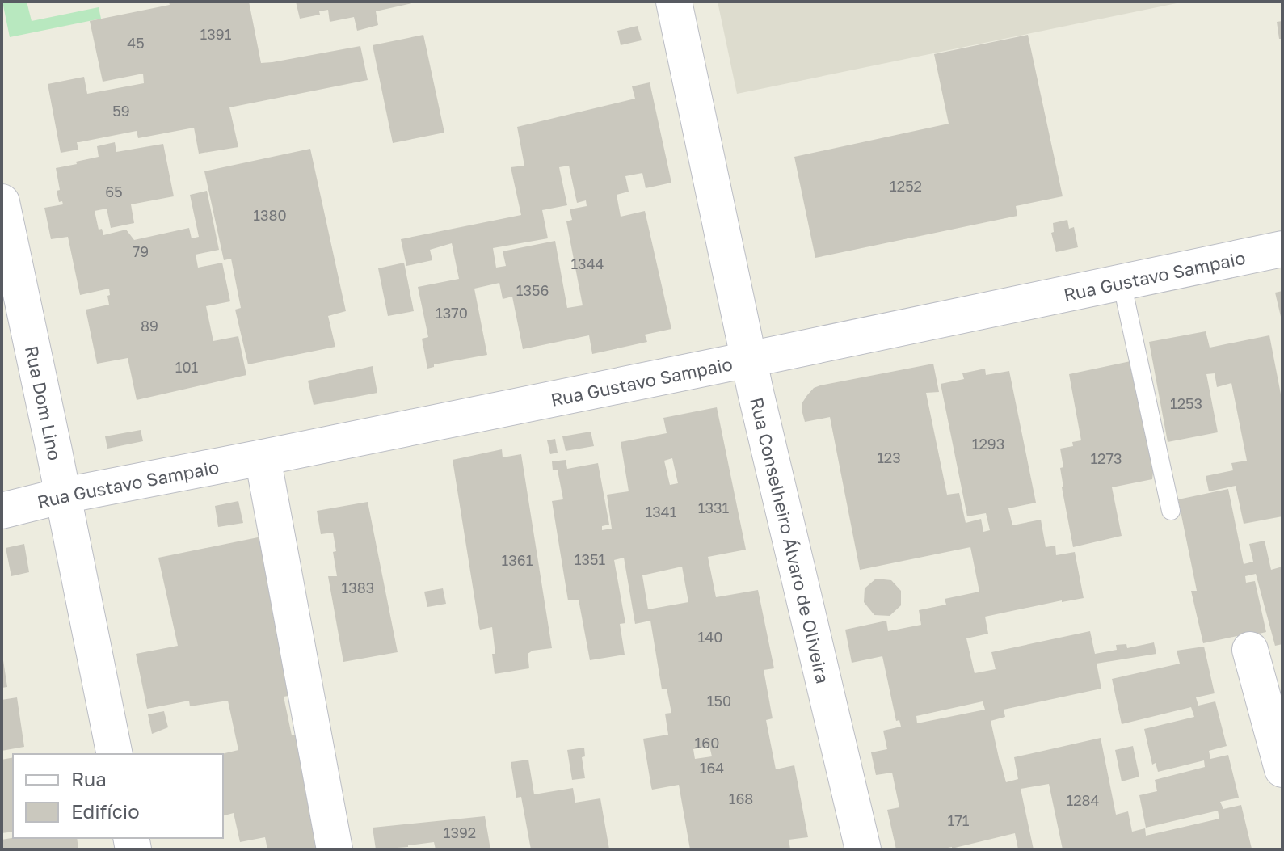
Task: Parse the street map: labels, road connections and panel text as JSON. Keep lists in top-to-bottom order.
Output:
{
  "streets": {
    "street": ["Rua Gustavo Sampaio", "Rua Dom Lino", "Rua Conselheiro Álvaro de Oliveira"]
  },
  "crossings": [
    ["Rua Gustavo Sampaio", "Rua Dom Lino"],
    ["Rua Gustavo Sampaio", "Rua Conselheiro Álvaro de Oliveira"]
  ],
  "house_numbers": [
    "1391",
    "45",
    "59",
    "1252",
    "65",
    "1380",
    "79",
    "1344",
    "1356",
    "1370",
    "89",
    "101",
    "1253",
    "1293",
    "123",
    "1273",
    "1331",
    "1341",
    "1351",
    "1361",
    "1383",
    "140",
    "150",
    "160",
    "164",
    "168",
    "1284",
    "171",
    "1392"
  ],
  "legend": ["Rua", "Edifício"]
}
